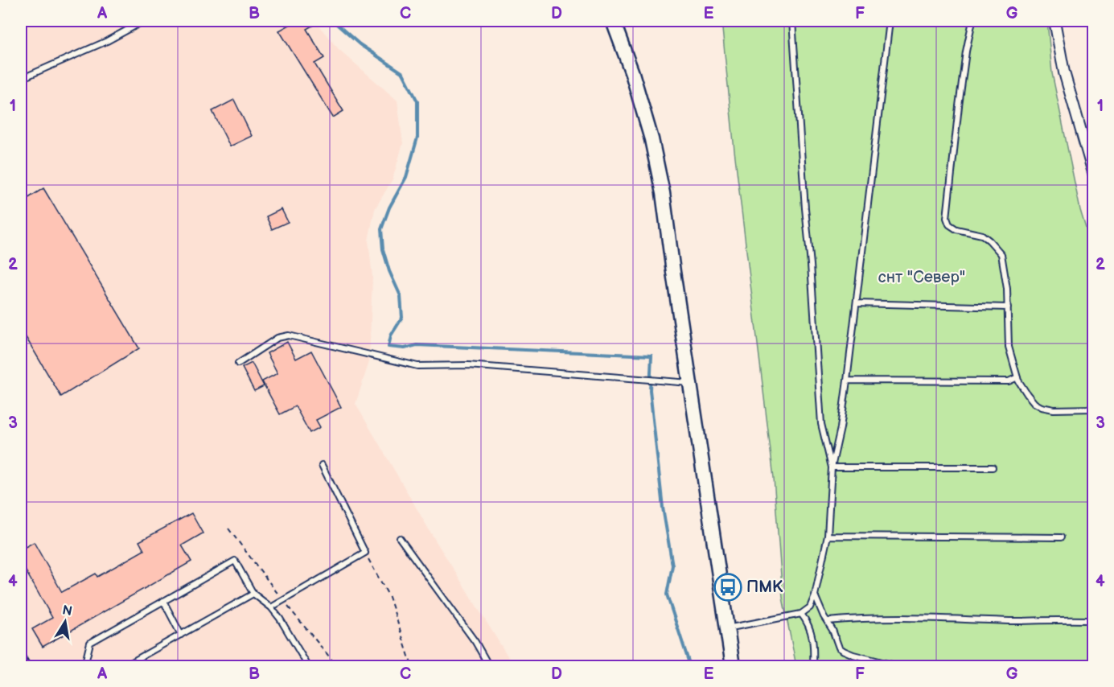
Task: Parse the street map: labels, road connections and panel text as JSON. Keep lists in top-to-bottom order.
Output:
{
  "parks": ["снт \"Север\""],
  "places": {
    "bus stop": ["ПМК"]
  },
  "north": "top",
  "grid": {
    "columns": [
      "A",
      "B",
      "C",
      "D",
      "E",
      "F",
      "G"
    ],
    "rows": [
      "1",
      "2",
      "3",
      "4"
    ]
  }
}
